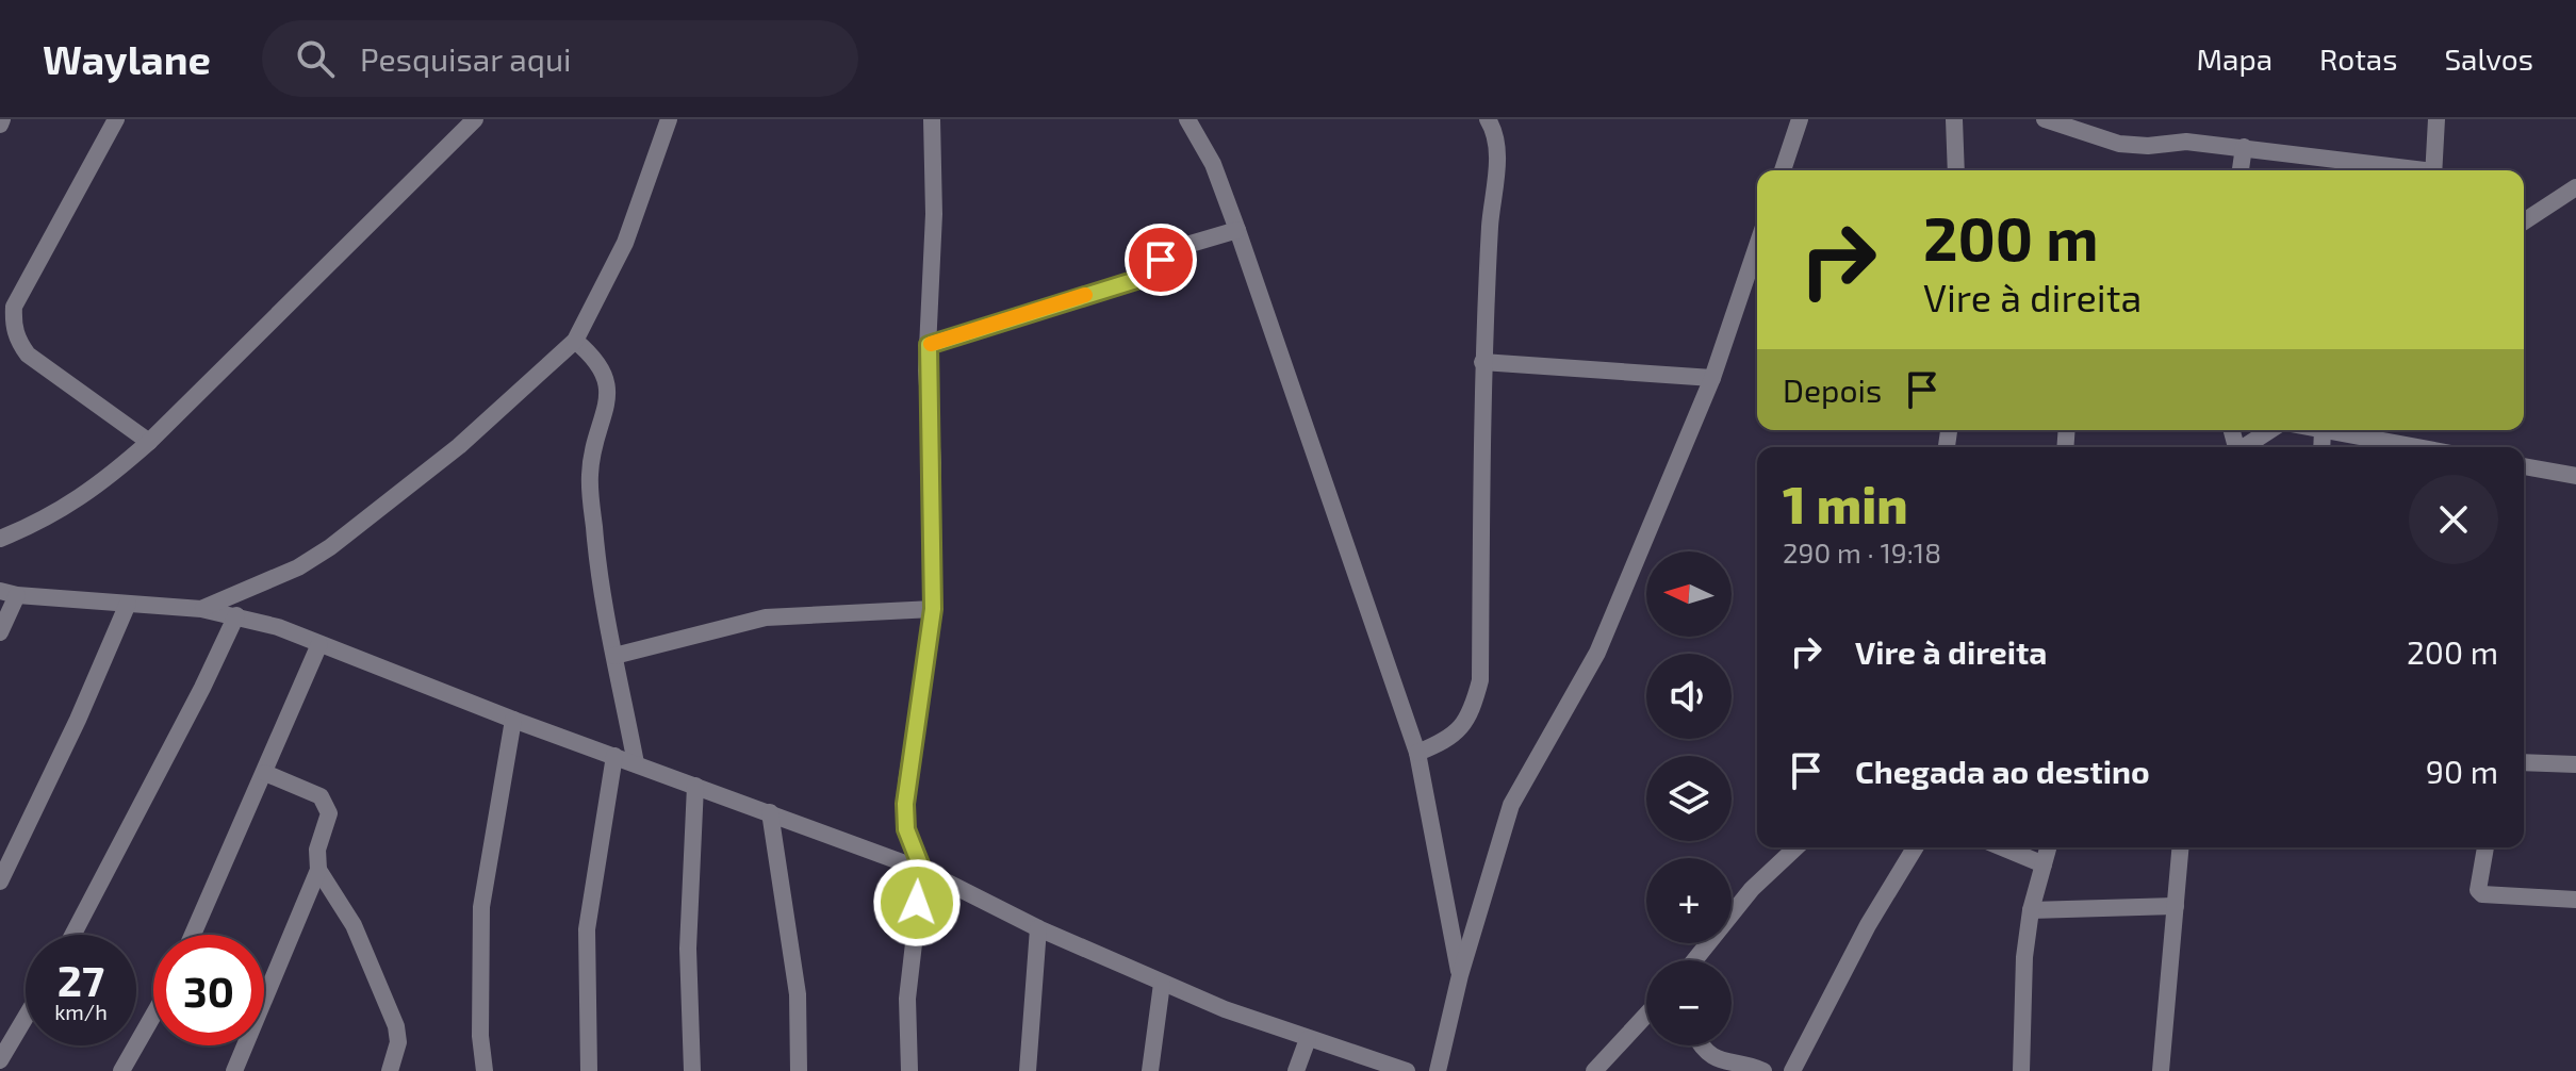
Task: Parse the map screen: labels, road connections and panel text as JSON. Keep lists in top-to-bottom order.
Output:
{
  "north": "left",
  "page": {
    "header": "Waylane",
    "search": "Pesquisar aqui",
    "nav": ["Mapa", "Rotas", "Salvos"],
    "turn": ["200 m", "Vire à direita"],
    "then": "Depois",
    "heading": ["1 min", "290 m · 19:18"],
    "map_buttons": ["+", "−"],
    "list": [
      {
        "name": "Vire à direita",
        "value": "200 m"
      },
      {
        "name": "Chegada ao destino",
        "value": "90 m"
      }
    ],
    "speed": "27 km/h",
    "limit": "30"
  }
}
